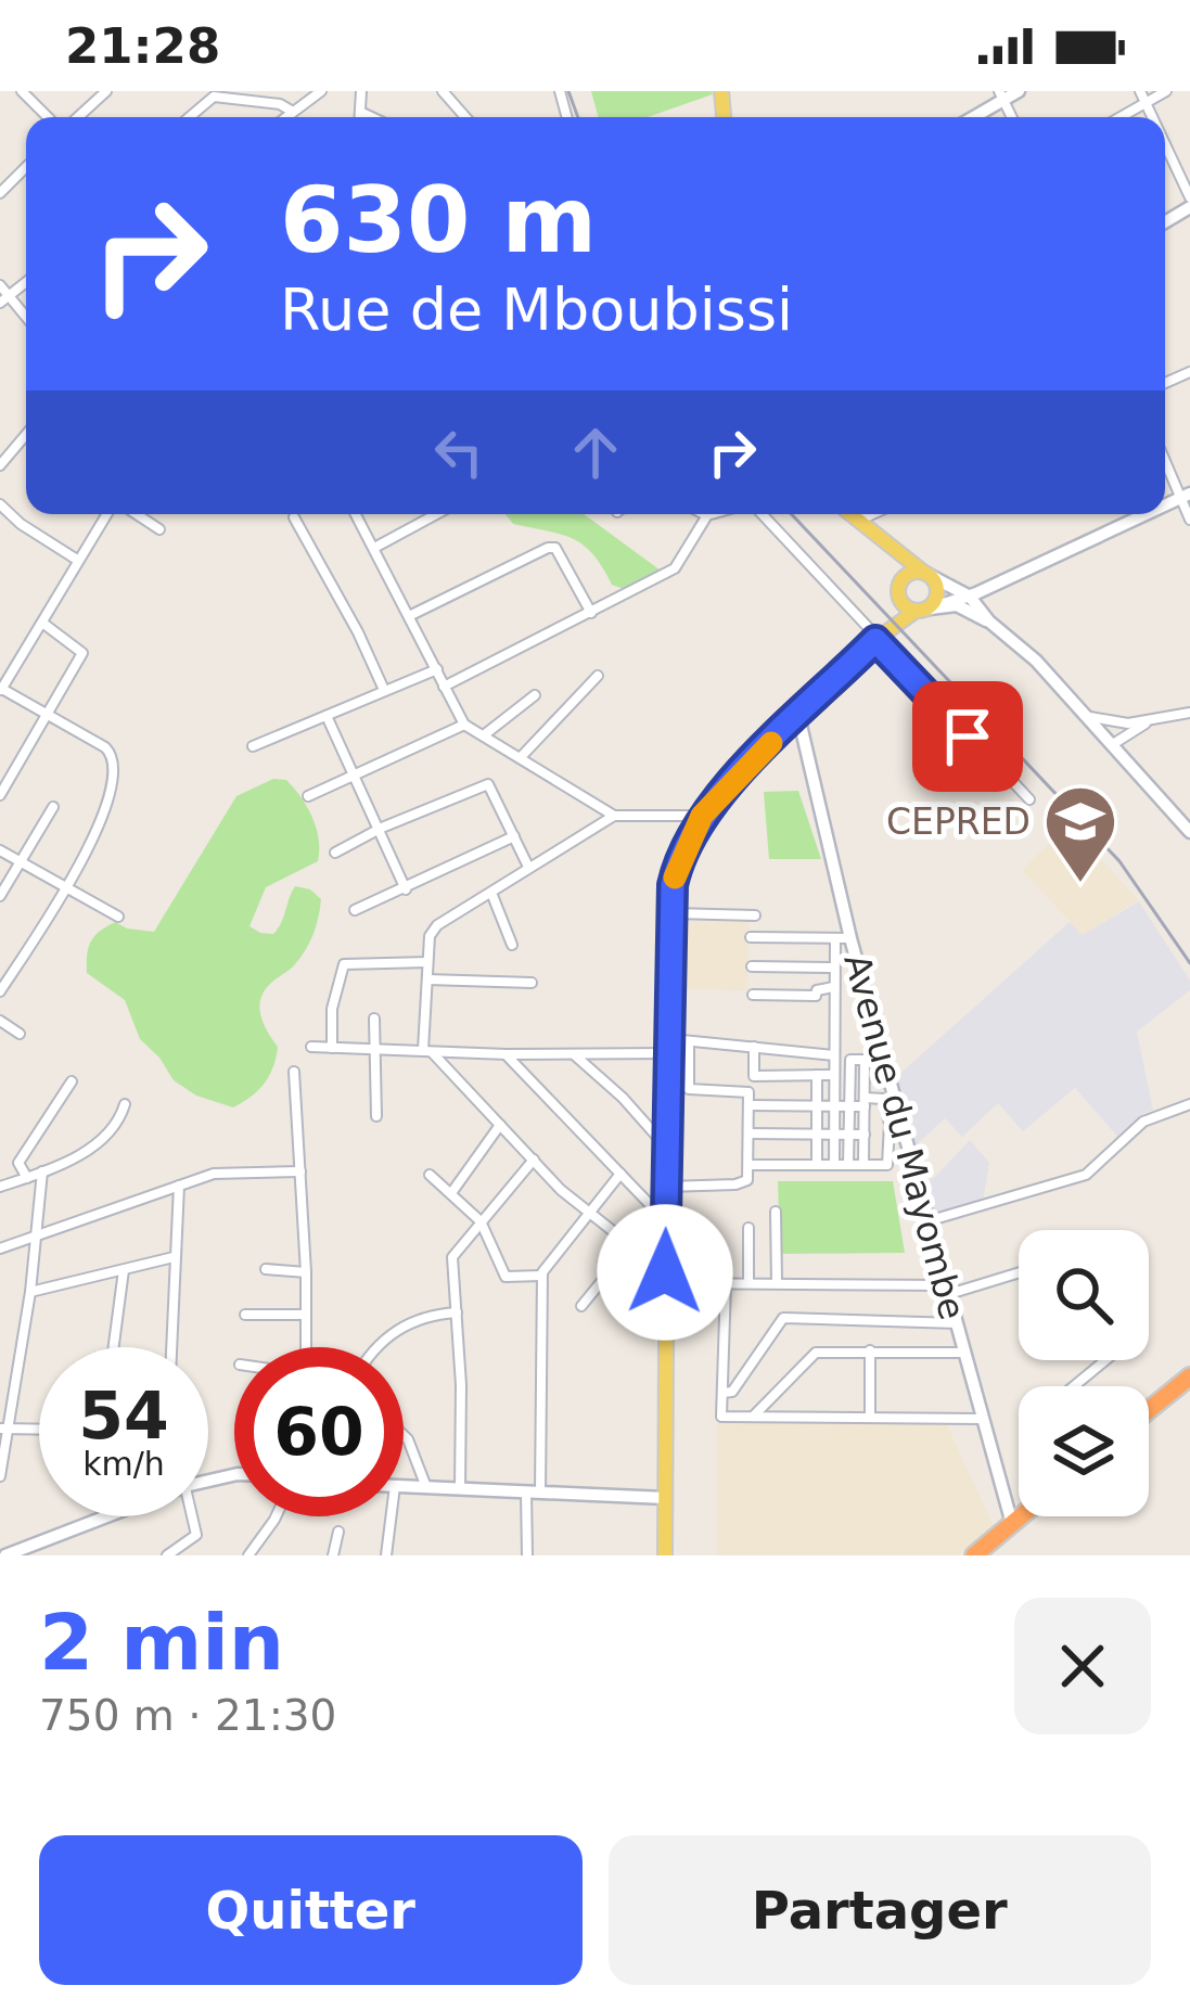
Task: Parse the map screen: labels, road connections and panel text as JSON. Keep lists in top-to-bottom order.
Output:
{
  "streets": {
    "street": ["Avenue du Mayombe"]
  },
  "places": {
    "school or university": ["CEPRED"]
  },
  "page": {
    "status": "21:28",
    "turn": ["630 m", "Rue de Mboubissi"],
    "speed": "54 km/h",
    "limit": "60",
    "heading": ["2 min", "750 m · 21:30"],
    "buttons": ["Quitter", "Partager"]
  }
}
